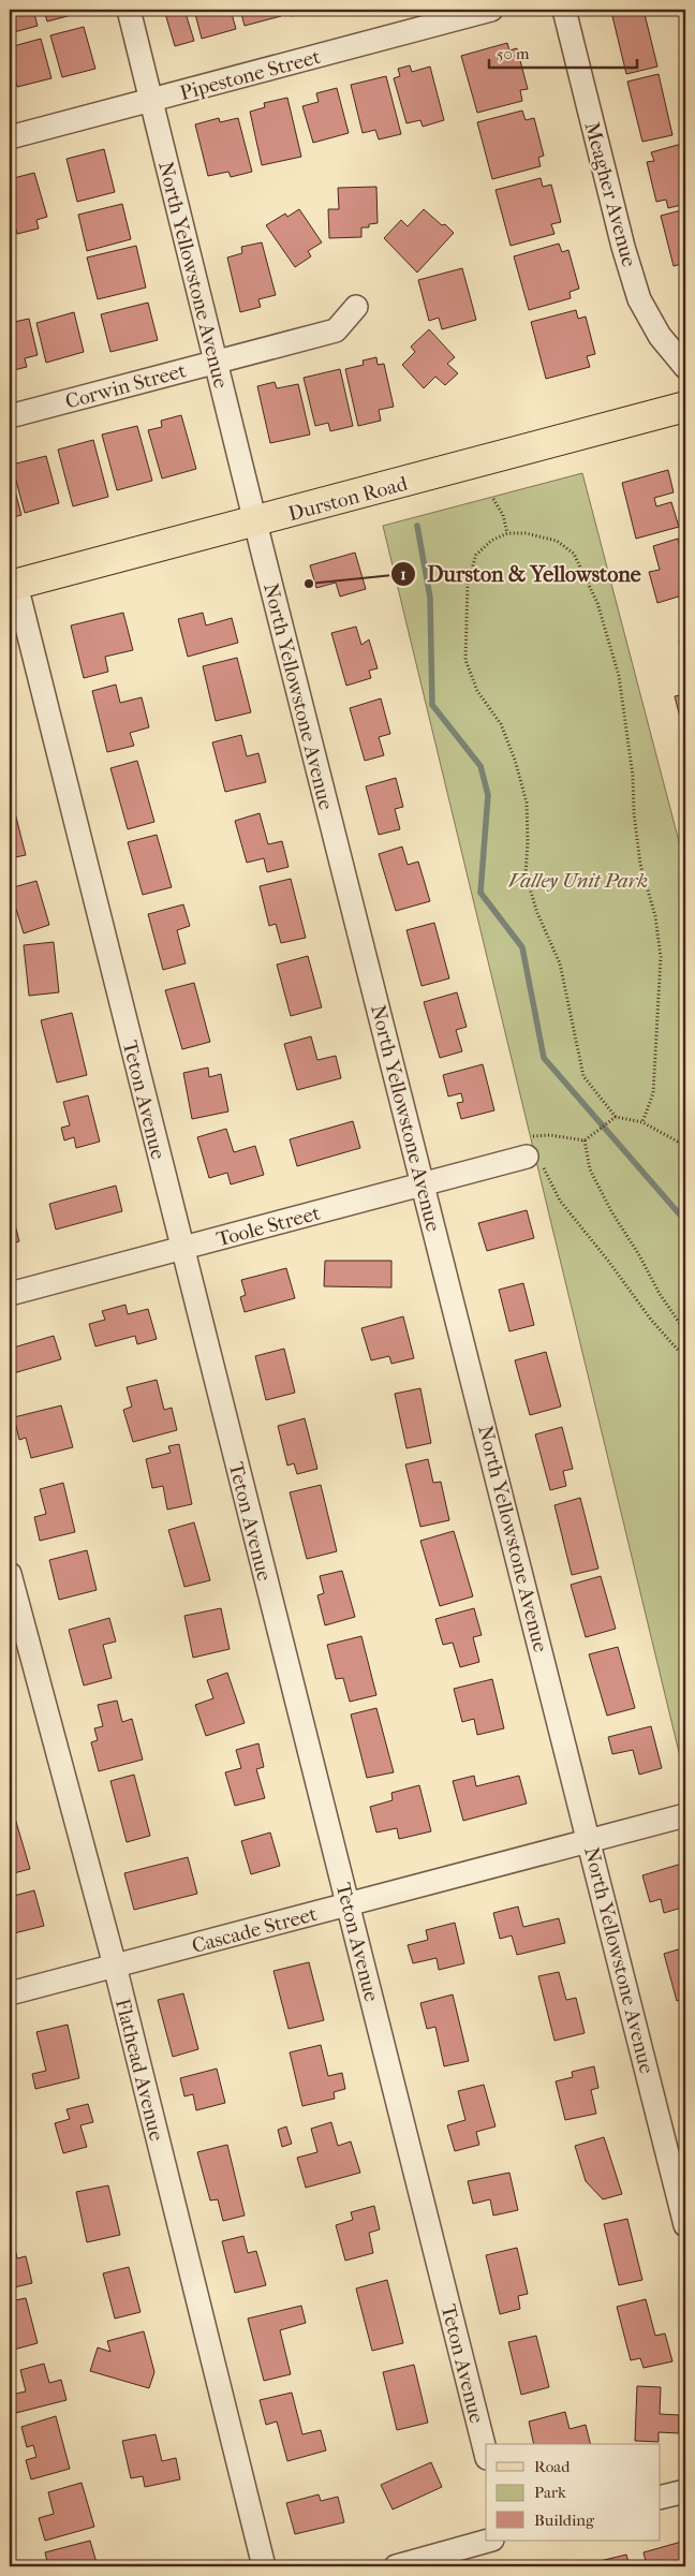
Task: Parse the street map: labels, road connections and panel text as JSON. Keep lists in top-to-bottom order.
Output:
{
  "streets": {
    "main road": ["Durston Road"],
    "street": [
      "Pipestone Street",
      "Meagher Avenue",
      "North Yellowstone Avenue",
      "Corwin Street",
      "Teton Avenue",
      "Toole Street",
      "Cascade Street",
      "Flathead Avenue"
    ]
  },
  "crossings": [
    ["Pipestone Street", "North Yellowstone Avenue"],
    ["North Yellowstone Avenue", "Corwin Street"],
    ["North Yellowstone Avenue", "Durston Road"],
    ["North Yellowstone Avenue", "Toole Street"],
    ["North Yellowstone Avenue", "Cascade Street"],
    ["Durston Road", "Teton Avenue"],
    ["Teton Avenue", "Toole Street"],
    ["Teton Avenue", "Cascade Street"],
    ["Cascade Street", "Flathead Avenue"]
  ],
  "parks": ["Valley Unit Park"],
  "places": ["Durston & Yellowstone"],
  "legend": ["Road", "Park", "Building"],
  "scale_bar": "50 m"
}
